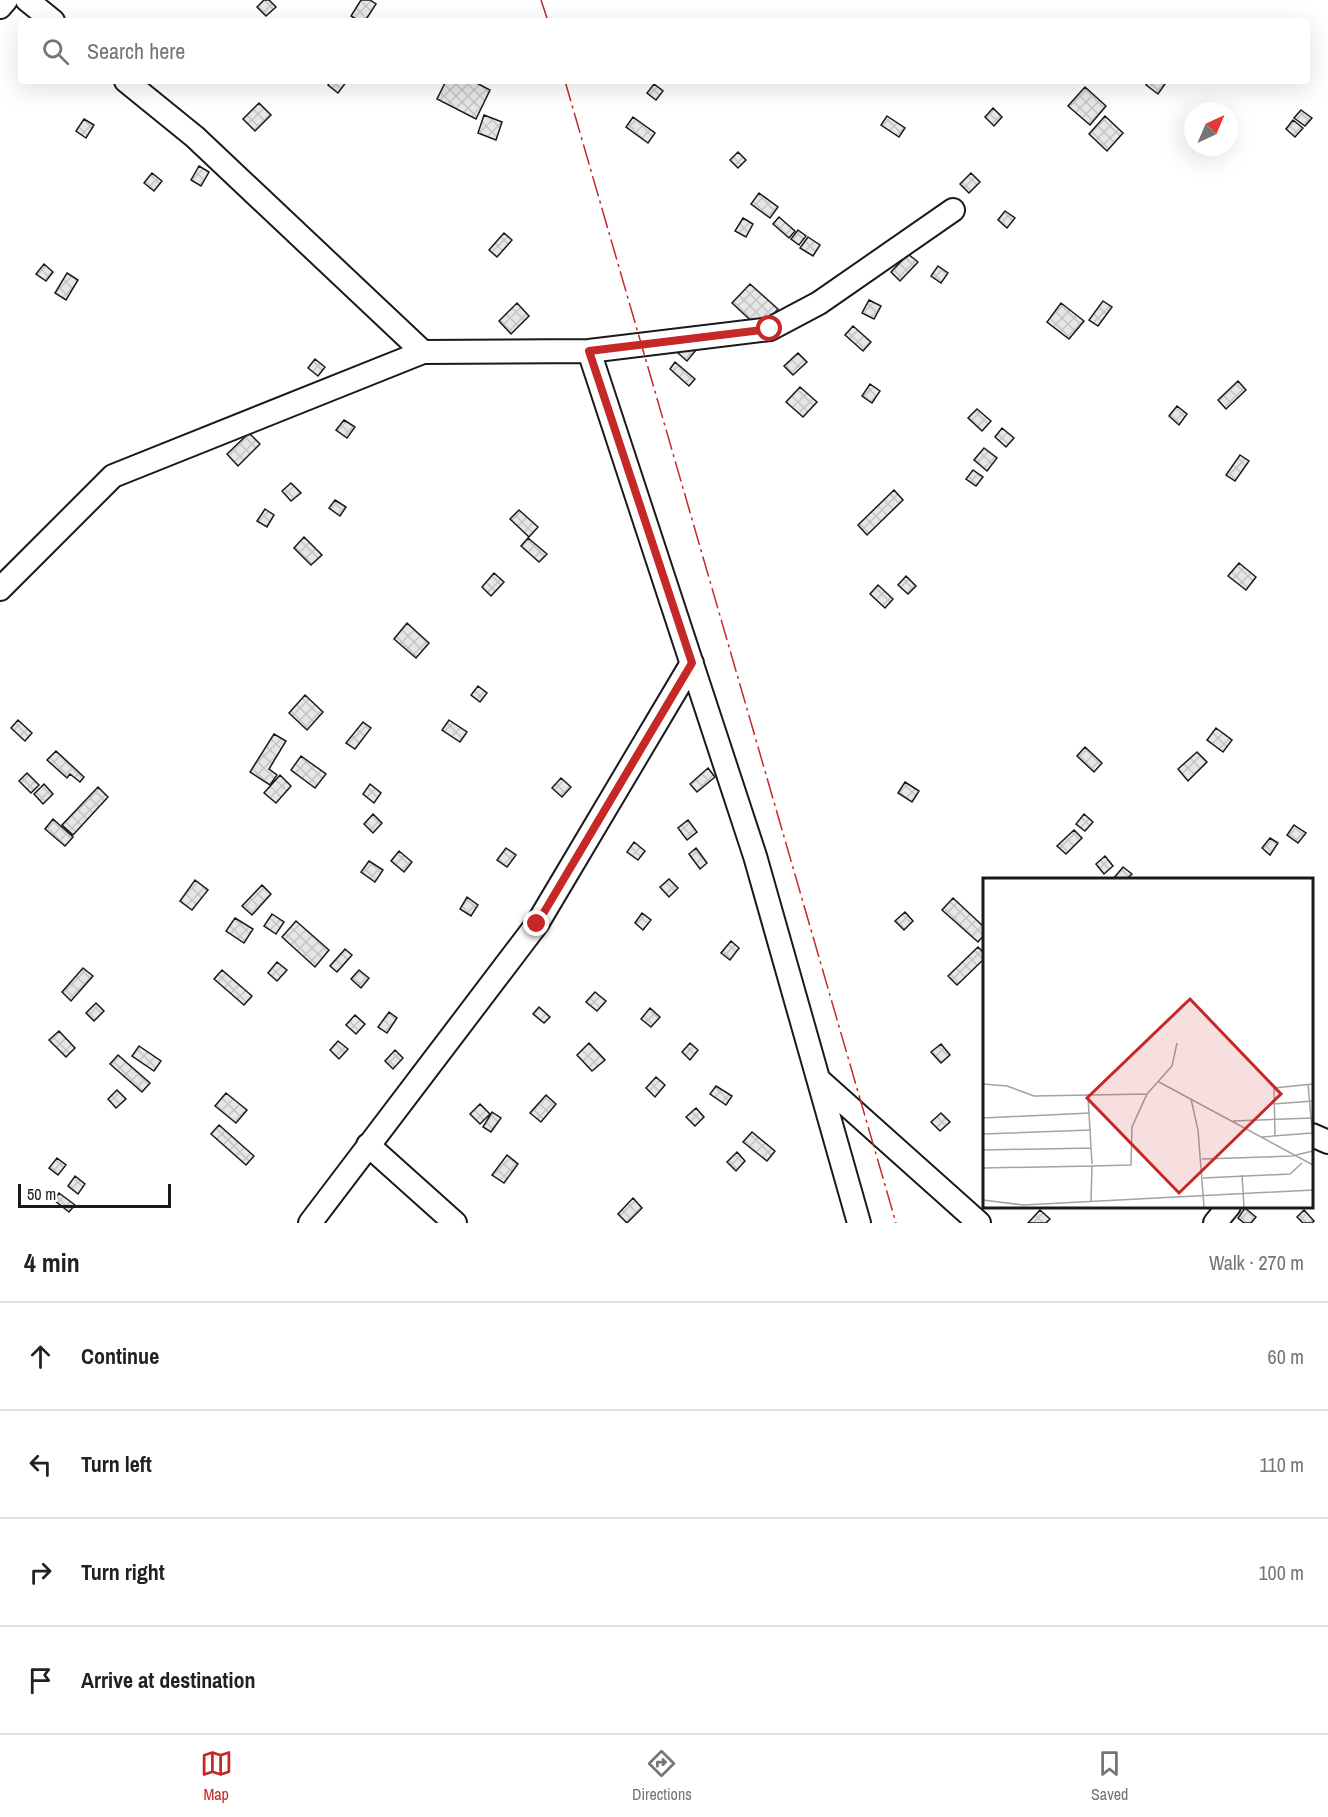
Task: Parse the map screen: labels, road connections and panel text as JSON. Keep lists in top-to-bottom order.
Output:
{
  "scale_bar": "50 m",
  "north": "top right",
  "page": {
    "search": "Search here",
    "scale": "50 m",
    "heading": ["4 min", "Walk · 270 m"],
    "list": [
      ["Continue", "60 m"],
      ["Turn left", "110 m"],
      ["Turn right", "100 m"],
      "Arrive at destination"
    ],
    "nav": ["Map", "Directions", "Saved"]
  }
}
